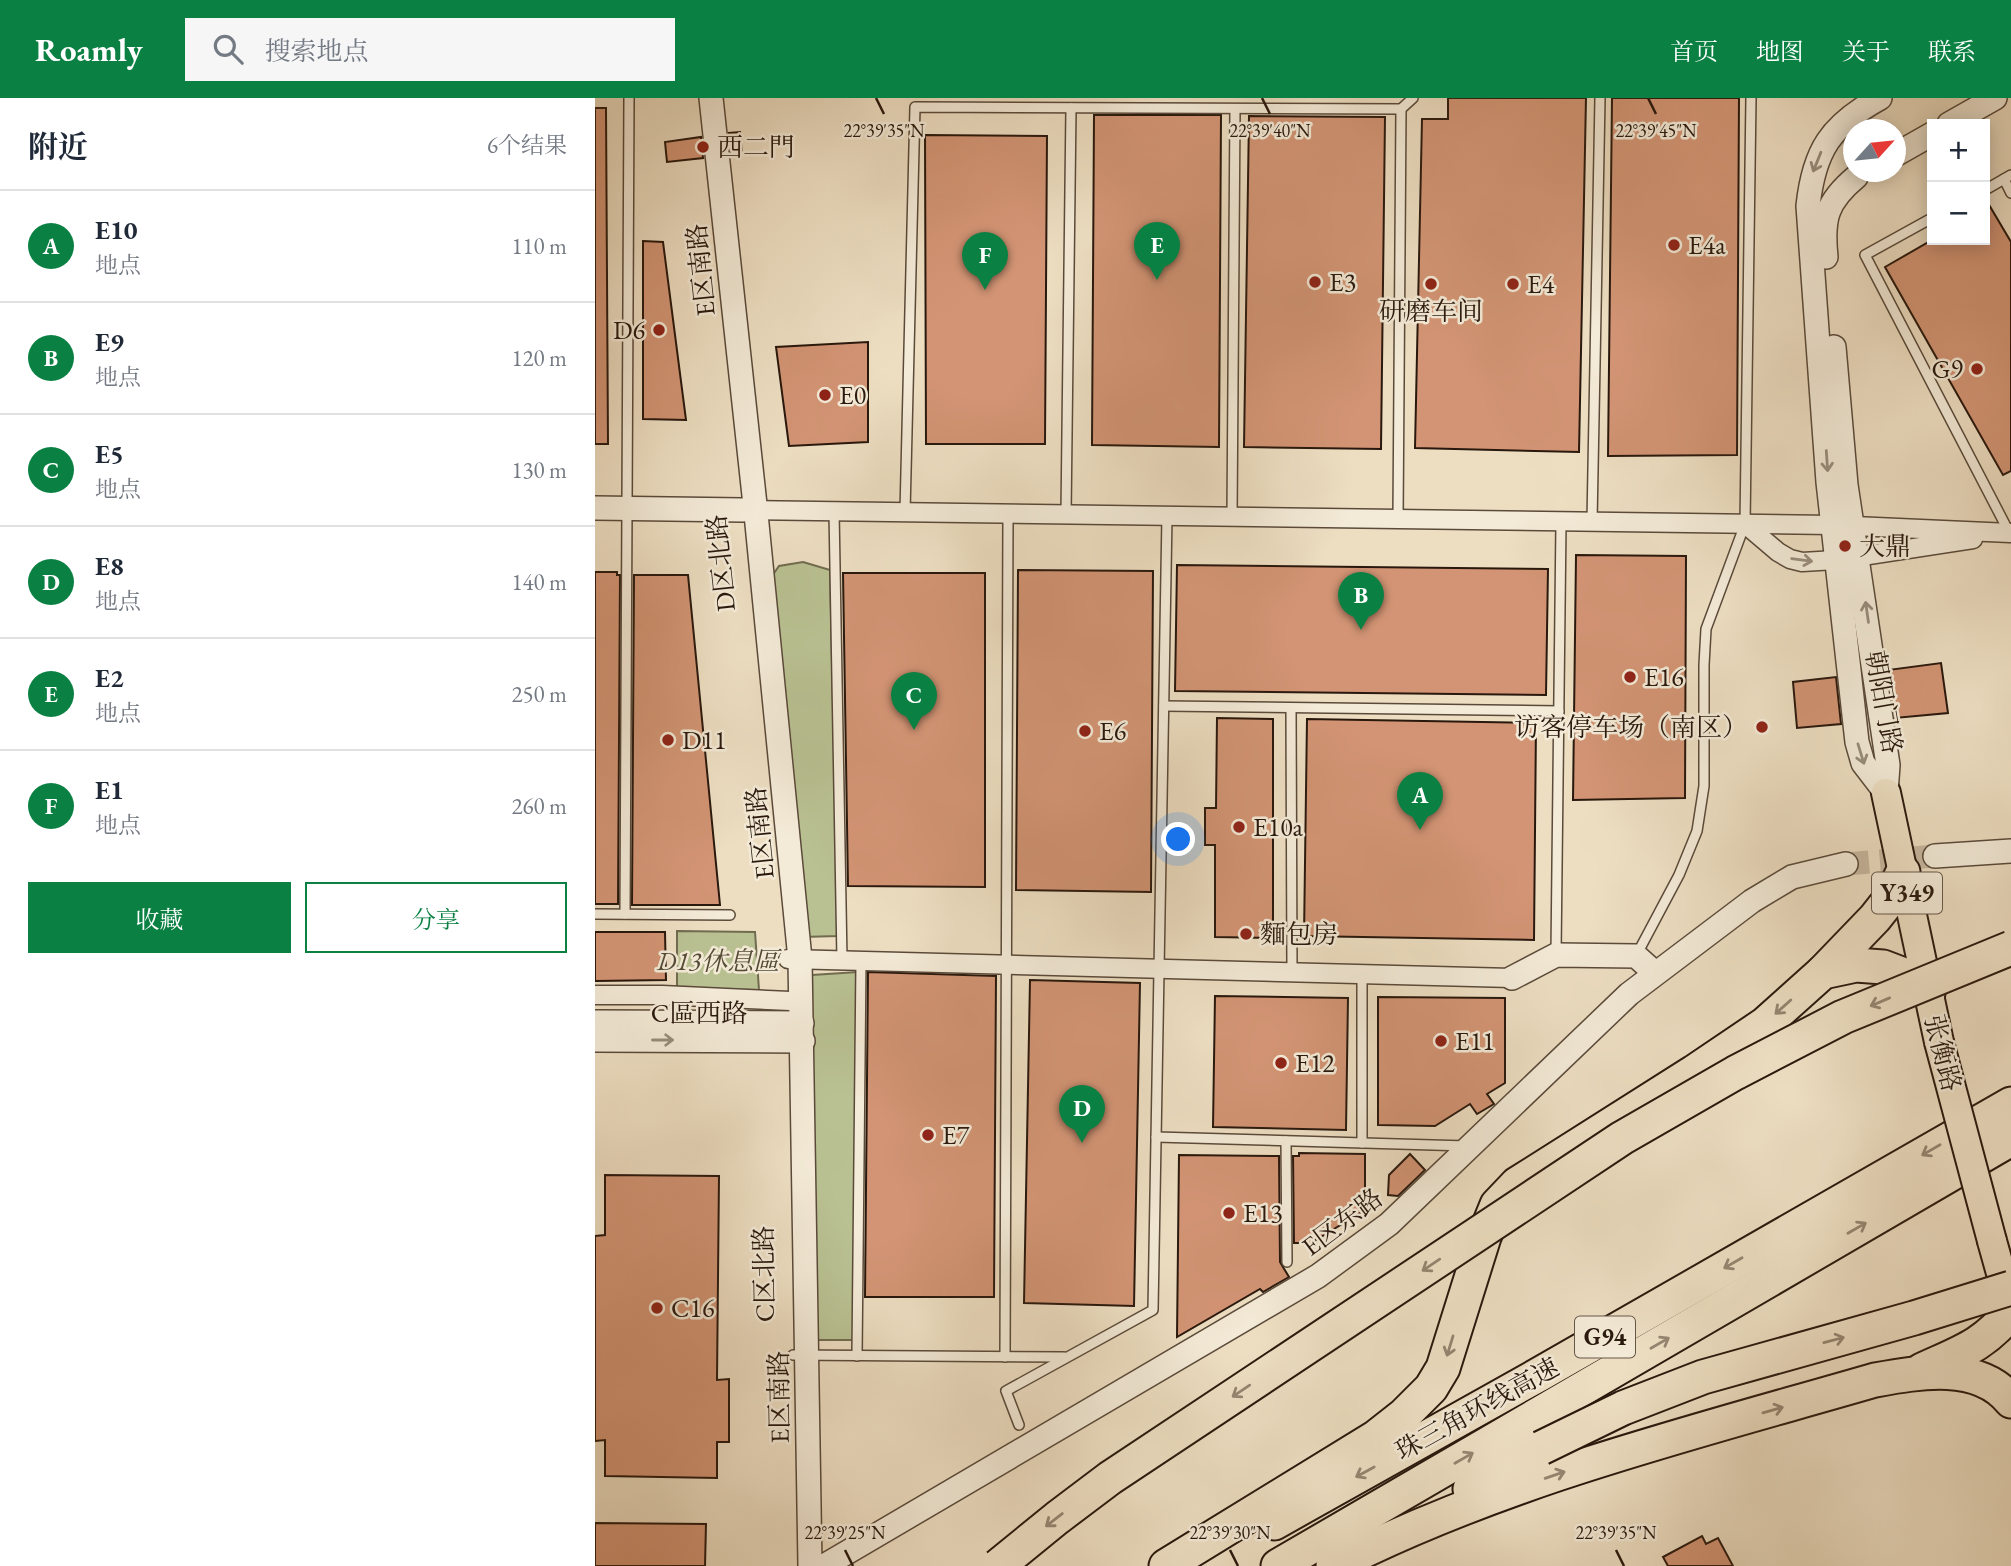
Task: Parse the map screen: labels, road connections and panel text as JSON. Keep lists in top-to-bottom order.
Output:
{
  "streets": {
    "highway": ["G94", "珠三角环线高速"],
    "main road": ["Y349", "张衡路"],
    "street": [
      "E区南路",
      "D区北路",
      "朝阳门路",
      "C區西路",
      "E区东路",
      "C区北路"
    ]
  },
  "crossings": [
    ["E区南路", "D区北路"],
    ["E区南路", "C區西路"],
    ["E区南路", "C区北路"],
    ["朝阳门路", "张衡路"],
    ["C區西路", "C区北路"]
  ],
  "parks": ["D13休息區"],
  "places": [
    "西二門",
    "E4a",
    "E3",
    "研磨车间",
    "E4",
    "D6",
    "G9",
    "E0",
    "大鼎",
    "E16",
    "访客停车场（南区）",
    "E6",
    "D11",
    "E10a",
    "麵包房",
    "E11",
    "E12",
    "E7",
    "E13",
    "C16"
  ],
  "north": "top right",
  "page": {
    "header": "Roamly",
    "search": "搜索地点",
    "nav": [
      "首页",
      "地图",
      "关于",
      "联系"
    ],
    "heading": ["附近", "6个结果"],
    "map_buttons": ["+", "−"],
    "list": [
      {
        "mark": "A",
        "name": "E10",
        "note": "地点",
        "value": "110 m"
      },
      {
        "mark": "B",
        "name": "E9",
        "note": "地点",
        "value": "120 m"
      },
      {
        "mark": "C",
        "name": "E5",
        "note": "地点",
        "value": "130 m"
      },
      {
        "mark": "D",
        "name": "E8",
        "note": "地点",
        "value": "140 m"
      },
      {
        "mark": "E",
        "name": "E2",
        "note": "地点",
        "value": "250 m"
      },
      {
        "mark": "F",
        "name": "E1",
        "note": "地点",
        "value": "260 m"
      }
    ],
    "pins": [
      "E",
      "F",
      "B",
      "C",
      "A",
      "D"
    ],
    "buttons": ["收藏", "分享"]
  },
  "coordinates": [
    "22°39'35\"N",
    "22°39'40\"N",
    "22°39'45\"N",
    "22°39'25\"N",
    "22°39'30\"N"
  ]
}
